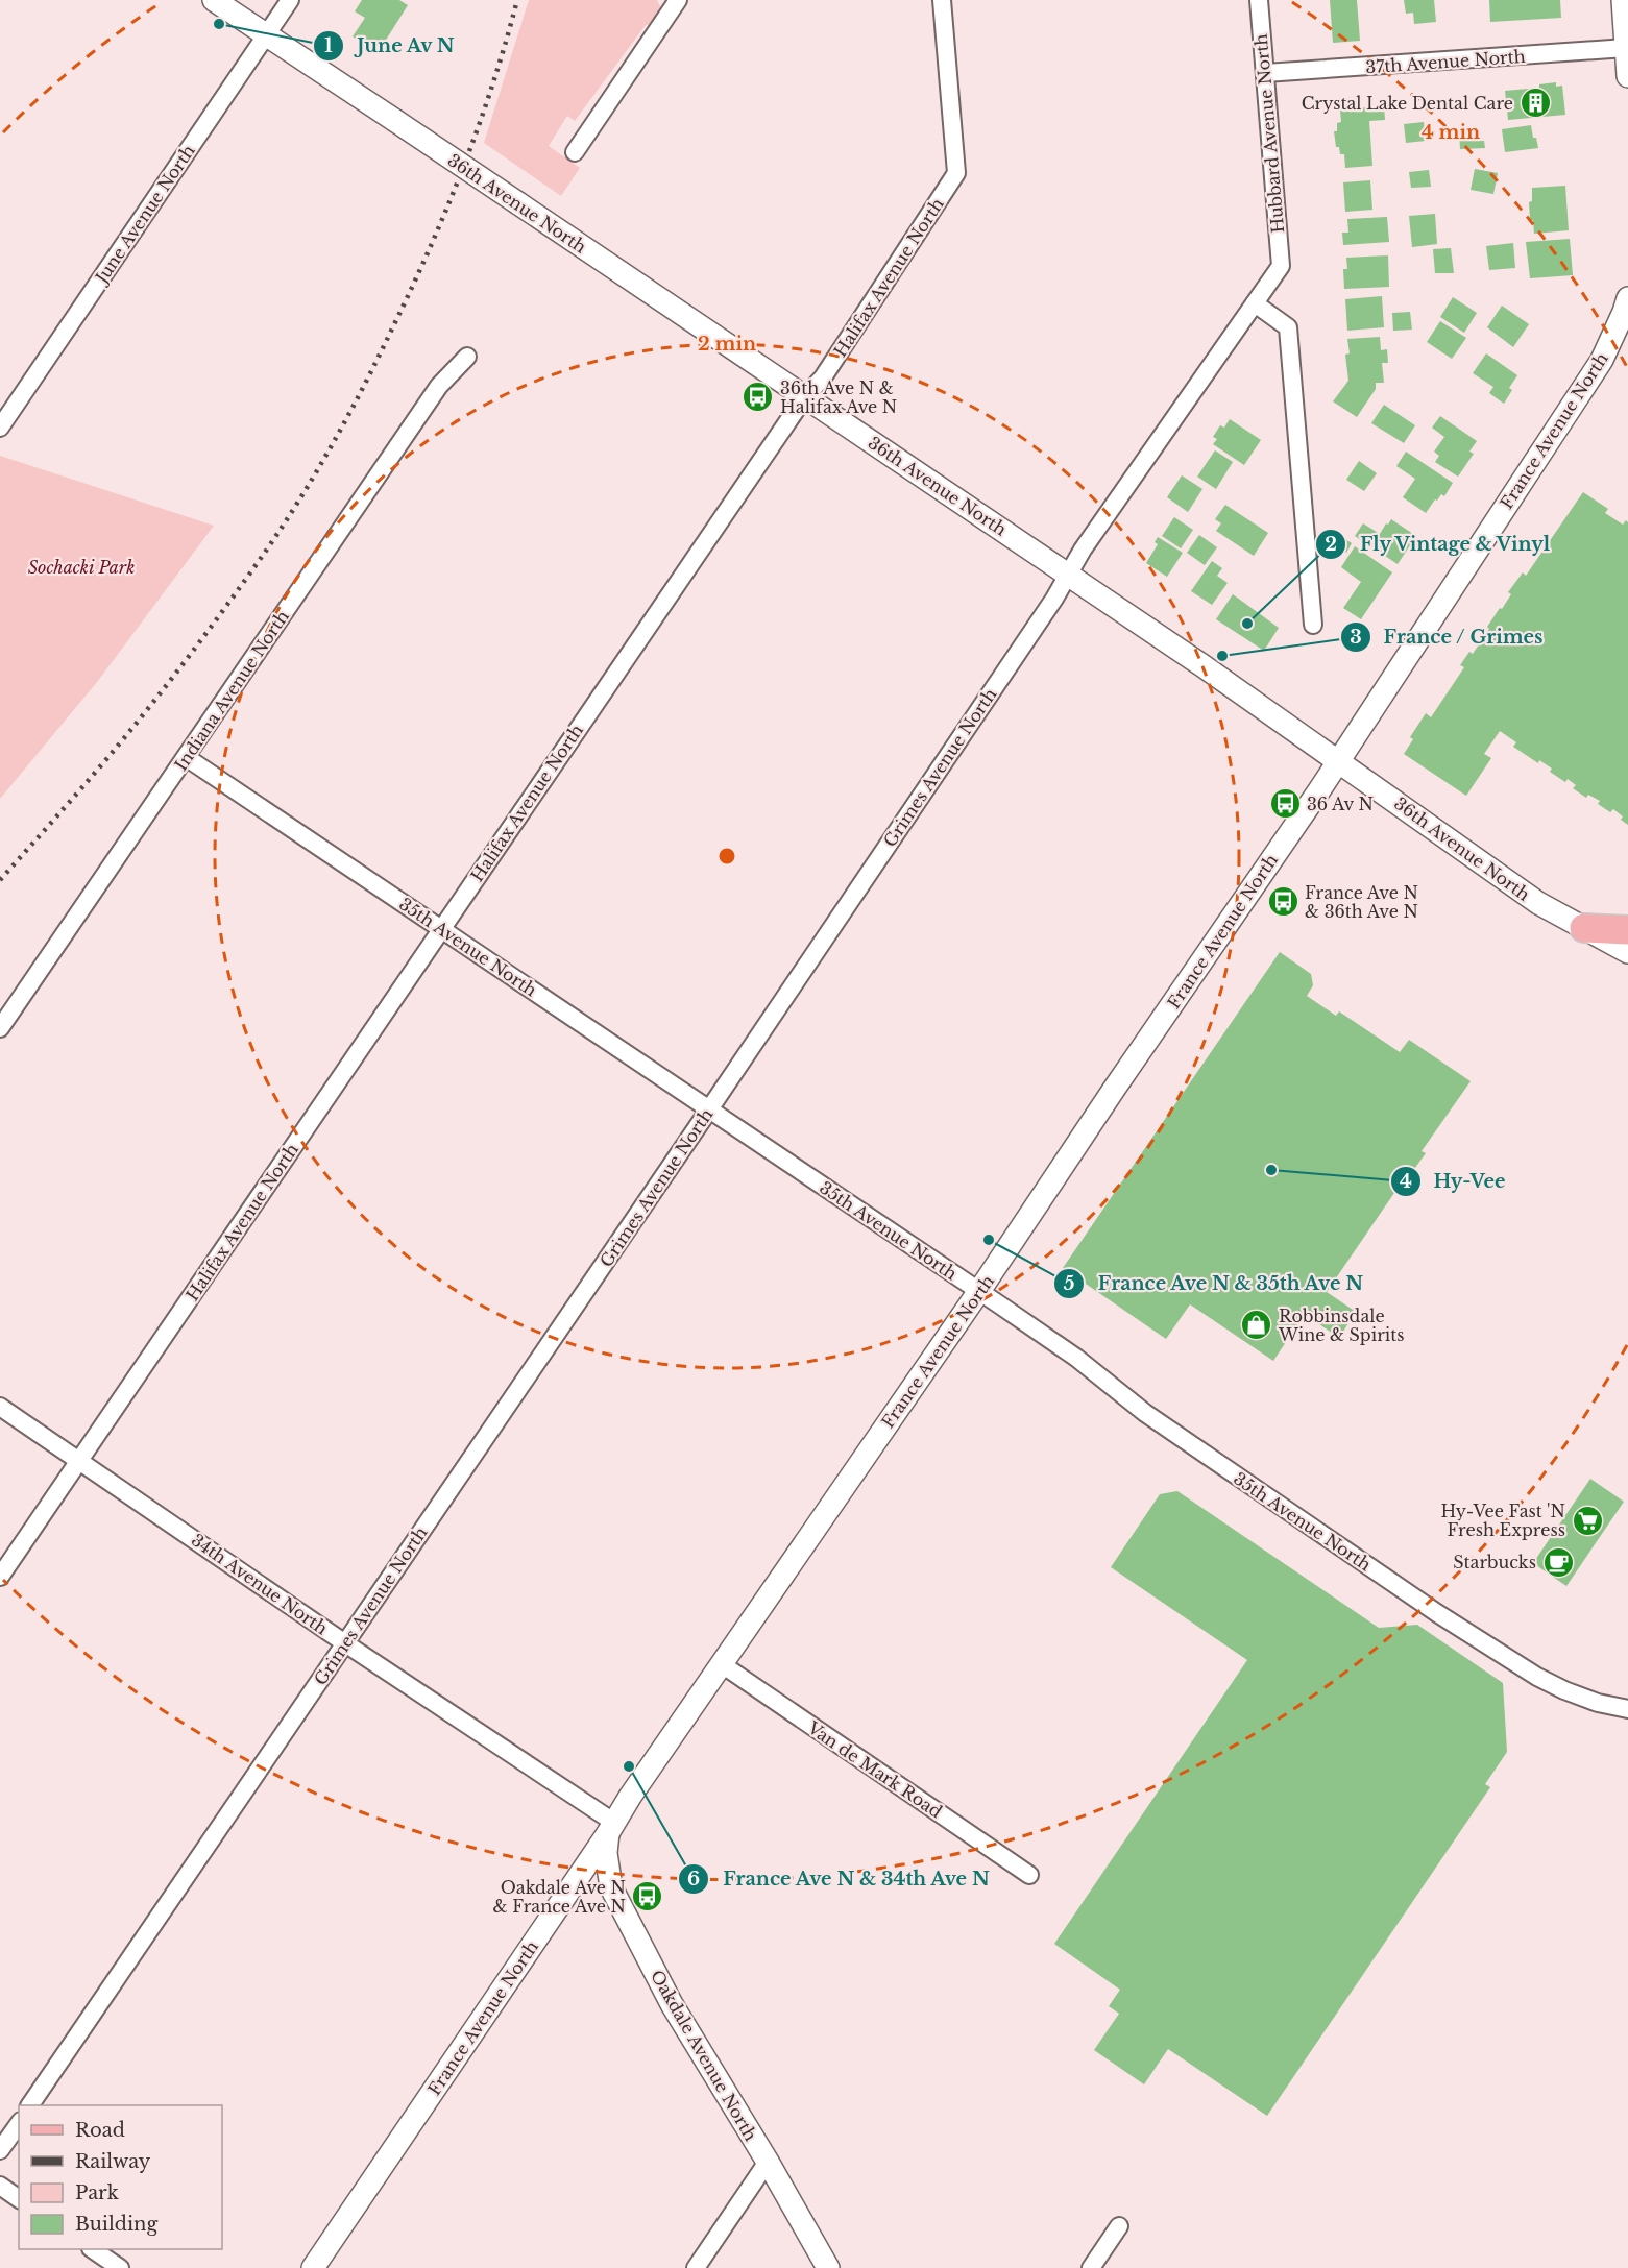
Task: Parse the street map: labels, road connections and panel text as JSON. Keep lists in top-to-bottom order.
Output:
{
  "streets": {
    "street": [
      "37th Avenue North",
      "Hubbard Avenue North",
      "36th Avenue North",
      "June Avenue North",
      "Halifax Avenue North",
      "France Avenue North",
      "Indiana Avenue North",
      "Grimes Avenue North",
      "35th Avenue North",
      "34th Avenue North",
      "Van de Mark Road",
      "Oakdale Avenue North"
    ]
  },
  "crossings": [
    ["37th Avenue North", "Hubbard Avenue North"],
    ["Hubbard Avenue North", "Grimes Avenue North"],
    ["36th Avenue North", "June Avenue North"],
    ["36th Avenue North", "Halifax Avenue North"],
    ["36th Avenue North", "France Avenue North"],
    ["36th Avenue North", "Grimes Avenue North"],
    ["Halifax Avenue North", "35th Avenue North"],
    ["Halifax Avenue North", "34th Avenue North"],
    ["France Avenue North", "35th Avenue North"],
    ["France Avenue North", "34th Avenue North"],
    ["France Avenue North", "Van de Mark Road"],
    ["France Avenue North", "Oakdale Avenue North"],
    ["Indiana Avenue North", "35th Avenue North"],
    ["Grimes Avenue North", "35th Avenue North"],
    ["Grimes Avenue North", "34th Avenue North"],
    ["34th Avenue North", "Oakdale Avenue North"]
  ],
  "parks": ["Sochacki Park"],
  "places": {
    "other": [
      "June Av N",
      "Fly Vintage & Vinyl",
      "France / Grimes",
      "Hy-Vee",
      "France Ave N & 35th Ave N",
      "France Ave N & 34th Ave N"
    ],
    "building": ["Crystal Lake Dental Care"],
    "bus stop": [
      "36th Ave N & Halifax Ave N",
      "36 Av N",
      "France Ave N & 36th Ave N",
      "Oakdale Ave N & France Ave N"
    ],
    "shop": ["Robbinsdale Wine & Spirits"],
    "supermarket": ["Hy-Vee Fast 'N Fresh Express"],
    "cafe": ["Starbucks"]
  },
  "legend": [
    "Road",
    "Railway",
    "Park",
    "Building"
  ],
  "rings": ["4 min", "2 min"]
}
